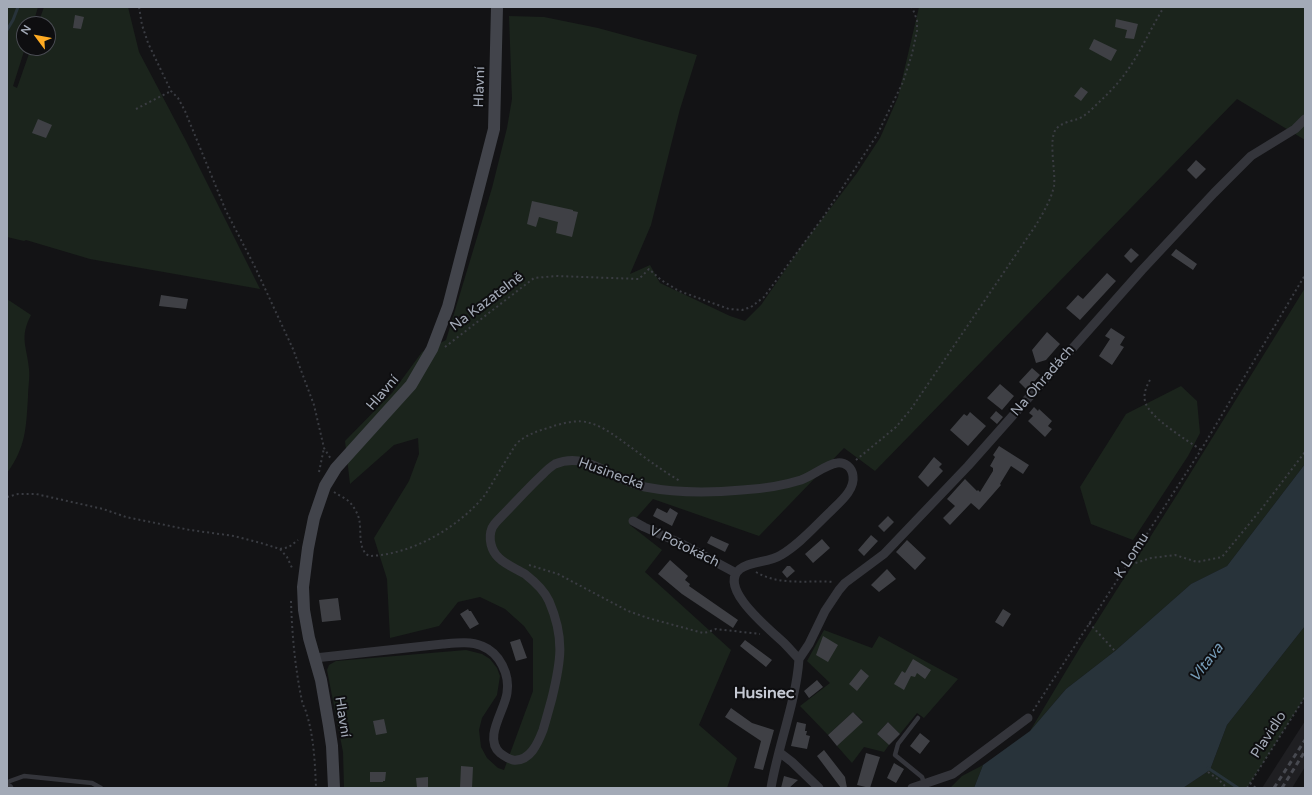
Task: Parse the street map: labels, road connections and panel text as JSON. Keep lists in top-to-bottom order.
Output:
{
  "streets": {
    "street": [
      "Hlavní",
      "Na Ohradách",
      "Husinecká",
      "V Potokách"
    ],
    "path": ["Na Kazatelně", "K Lomu", "Plavidlo"]
  },
  "crossings": [
    ["Hlavní", "Na Kazatelně"],
    ["Hlavní", "Husinecká"]
  ],
  "districts": ["Husinec"],
  "water": ["Vltava"],
  "north": "top left"
}
